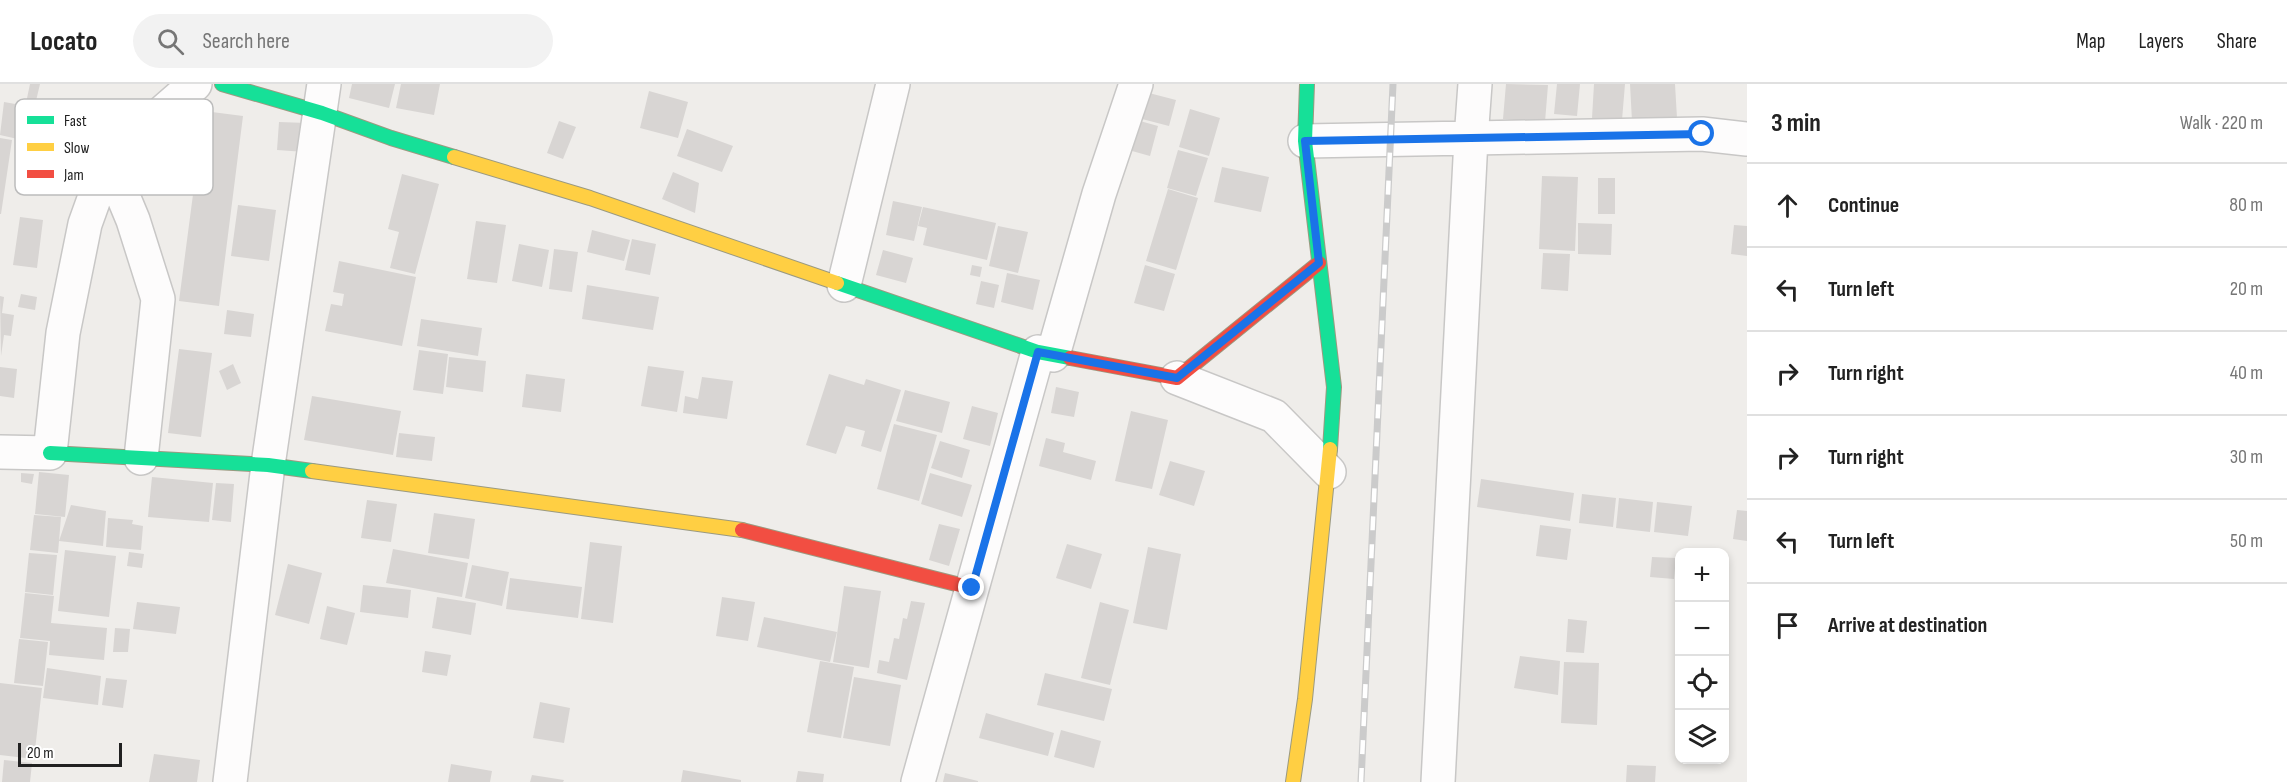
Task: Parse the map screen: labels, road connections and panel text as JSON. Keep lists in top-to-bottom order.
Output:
{
  "legend": ["Fast", "Slow", "Jam"],
  "scale_bar": "20 m",
  "page": {
    "header": "Locato",
    "search": "Search here",
    "nav": ["Map", "Layers", "Share"],
    "heading": ["3 min", "Walk · 220 m"],
    "list": [
      ["Continue", "80 m"],
      ["Turn left", "20 m"],
      ["Turn right", "40 m"],
      ["Turn right", "30 m"],
      ["Turn left", "50 m"],
      "Arrive at destination"
    ],
    "map_buttons": ["+", "−"],
    "scale": "20 m"
  }
}
